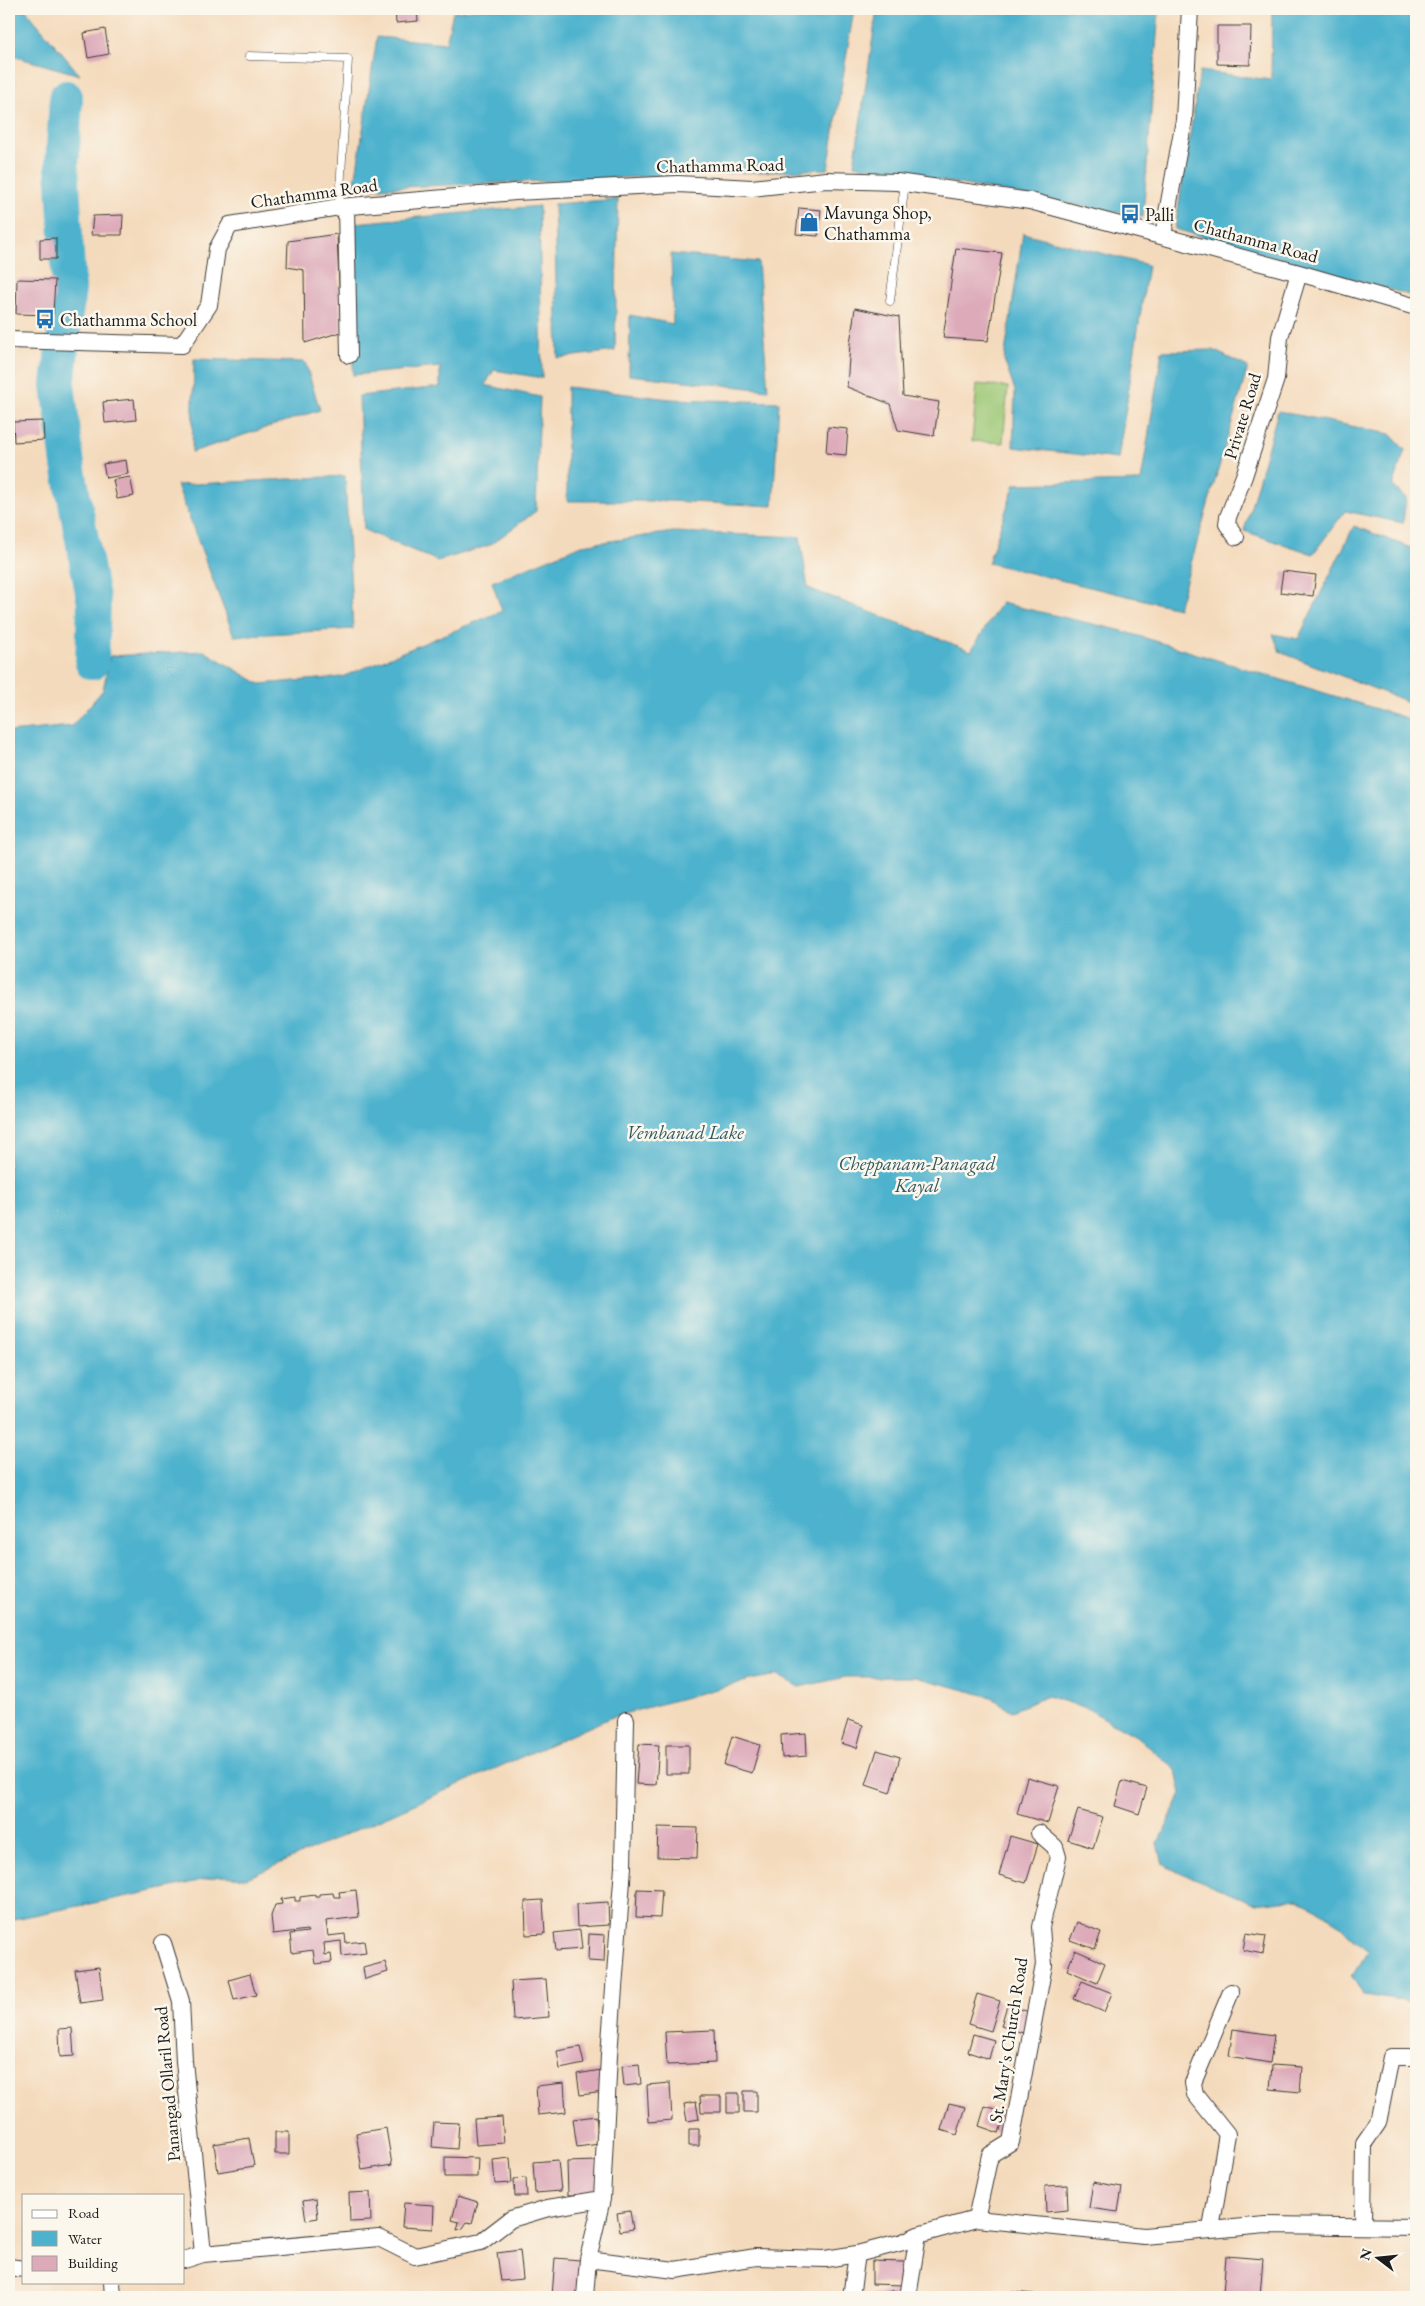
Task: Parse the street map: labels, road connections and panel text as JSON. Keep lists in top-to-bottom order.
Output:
{
  "streets": {
    "street": [
      "Chathamma Road",
      "Private Road",
      "St. Mary's Church Road",
      "Panangad Ollaril Road"
    ]
  },
  "crossings": [
    ["Chathamma Road", "Private Road"]
  ],
  "water": ["Vembanad Lake", "Cheppanam-Panagad Kayal"],
  "places": {
    "bus stop": ["Palli", "Chathamma School"],
    "shop": ["Mavunga Shop, Chathamma"]
  },
  "legend": ["Road", "Water", "Building"],
  "north": "left"
}
